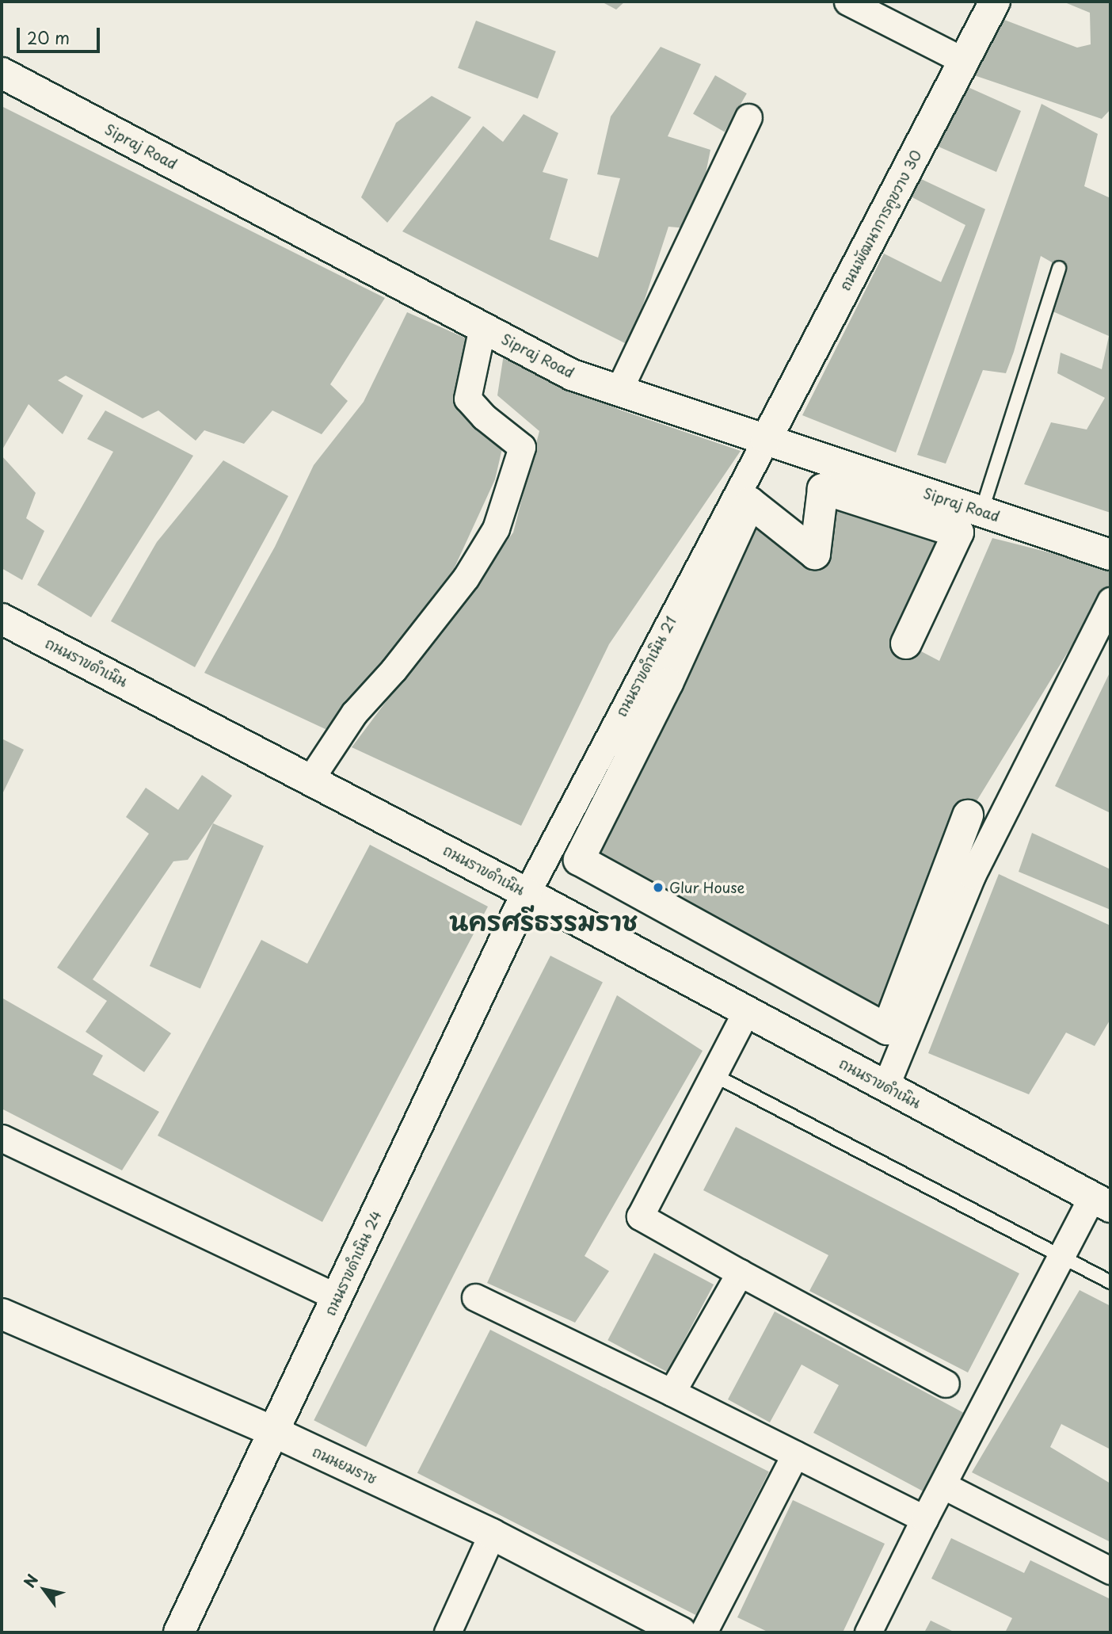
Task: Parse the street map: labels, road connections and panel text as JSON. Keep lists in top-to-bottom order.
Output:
{
  "streets": {
    "street": [
      "Sipraj Road",
      "ถนนพัฒนาการคูขวาง 30",
      "ถนนราขดำเนิน",
      "ถนนราขดำเนิน 21",
      "ถนนราขดำเนิน 24",
      "ถนนยมราช"
    ]
  },
  "crossings": [
    ["Sipraj Road", "ถนนพัฒนาการคูขวาง 30"],
    ["Sipraj Road", "ถนนราขดำเนิน 21"],
    ["ถนนพัฒนาการคูขวาง 30", "ถนนราขดำเนิน 21"],
    ["ถนนราขดำเนิน", "ถนนราขดำเนิน 21"],
    ["ถนนราขดำเนิน", "ถนนราขดำเนิน 24"],
    ["ถนนราขดำเนิน 21", "ถนนราขดำเนิน 24"],
    ["ถนนราขดำเนิน 24", "ถนนยมราช"]
  ],
  "districts": ["นครศรีธรรมราช"],
  "places": ["Glur House"],
  "scale_bar": "20 m",
  "north": "top left"
}
